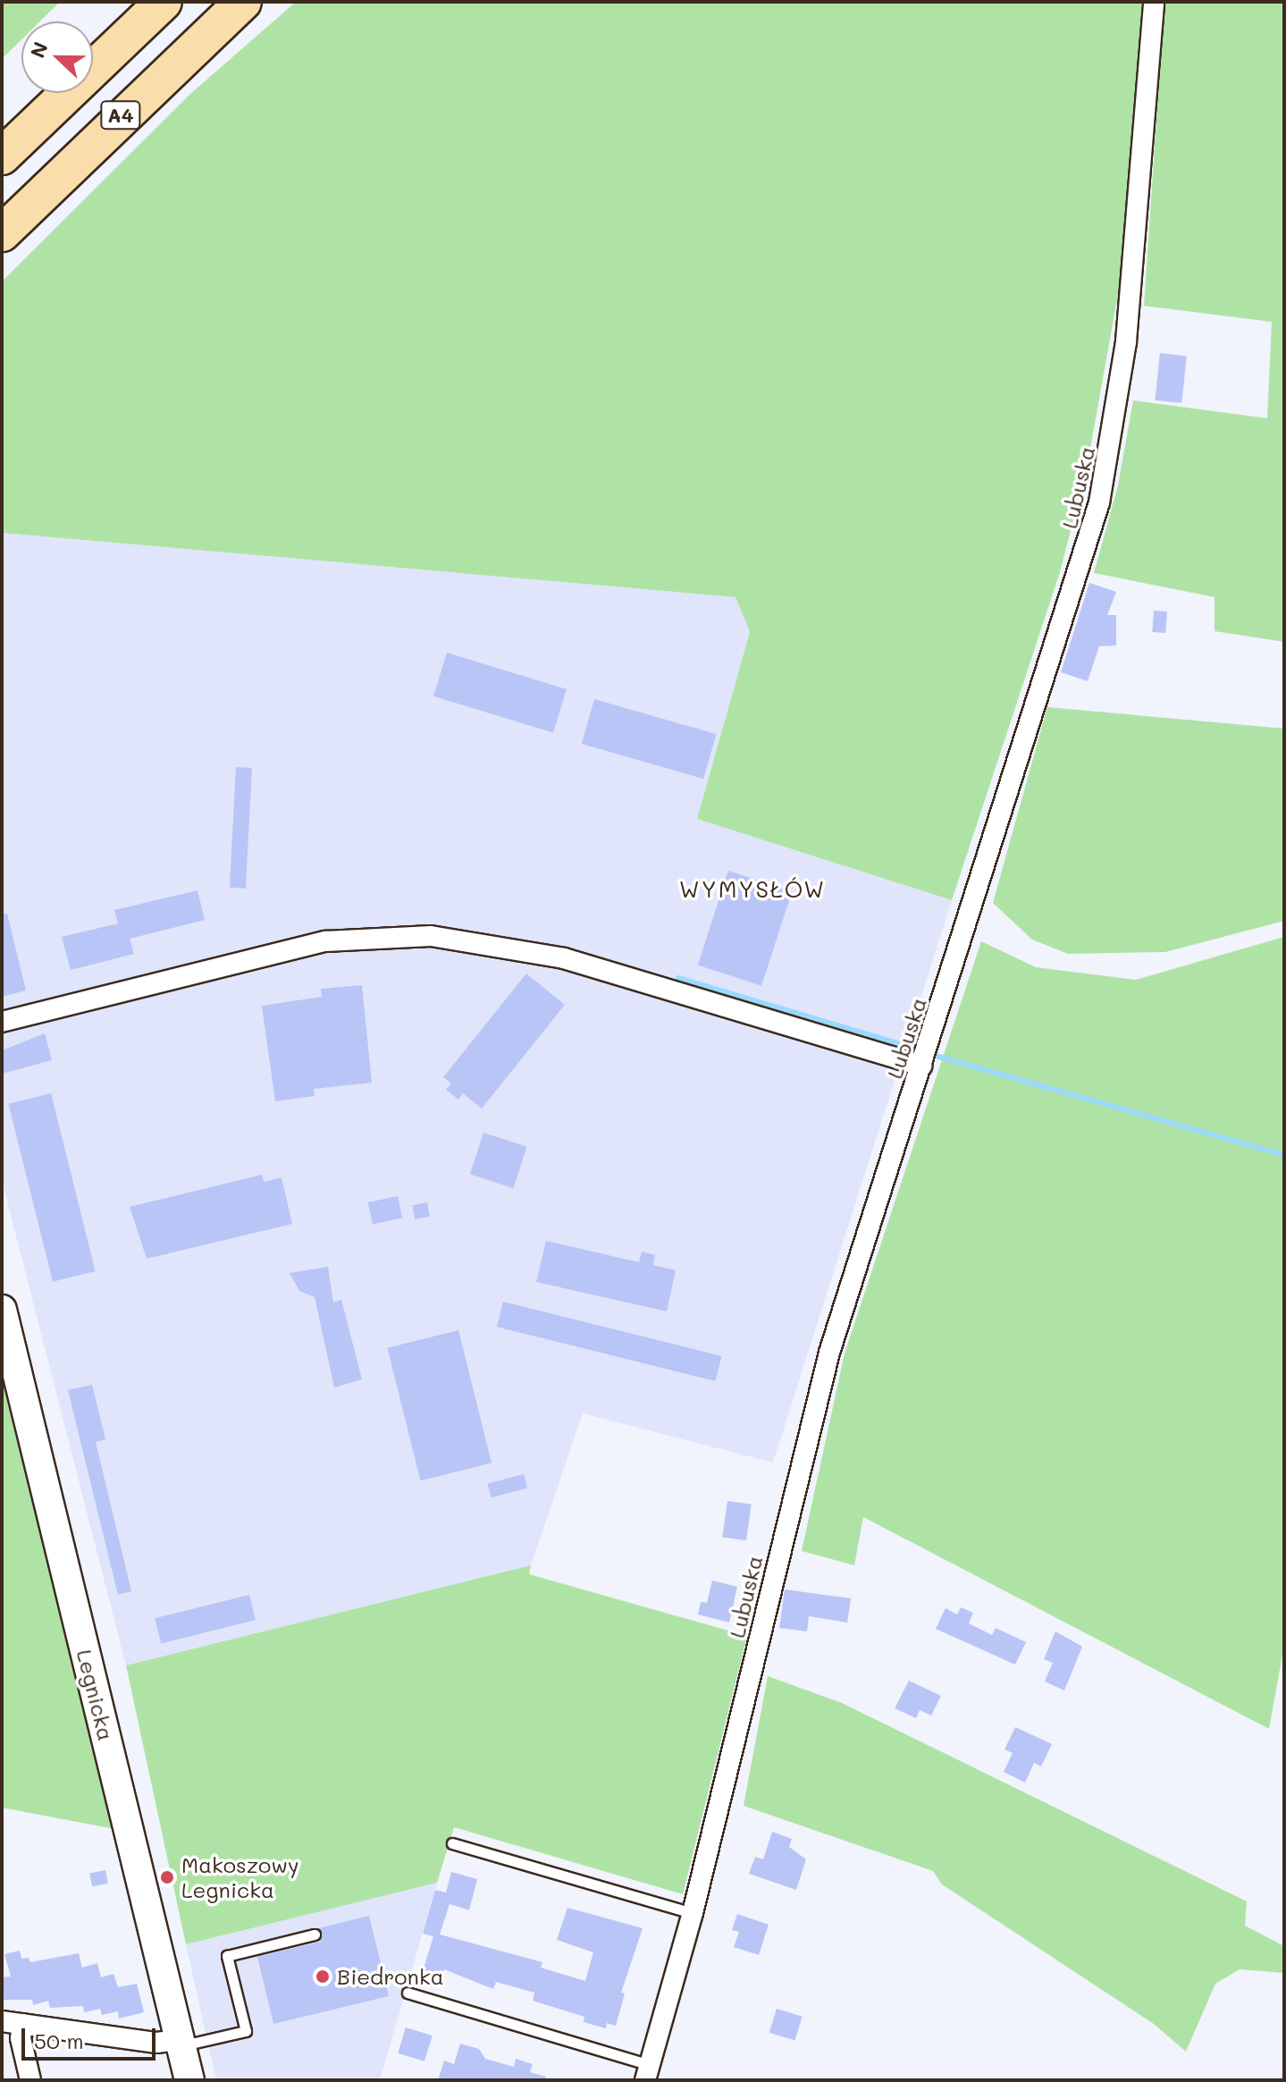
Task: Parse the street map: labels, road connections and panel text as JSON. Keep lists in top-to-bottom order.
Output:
{
  "streets": {
    "highway": ["A4"],
    "main road": ["Legnicka"],
    "street": ["Lubuska"]
  },
  "districts": ["WYMYSŁÓW"],
  "places": ["Makoszowy Legnicka", "Biedronka"],
  "scale_bar": "50 m",
  "north": "left"
}
